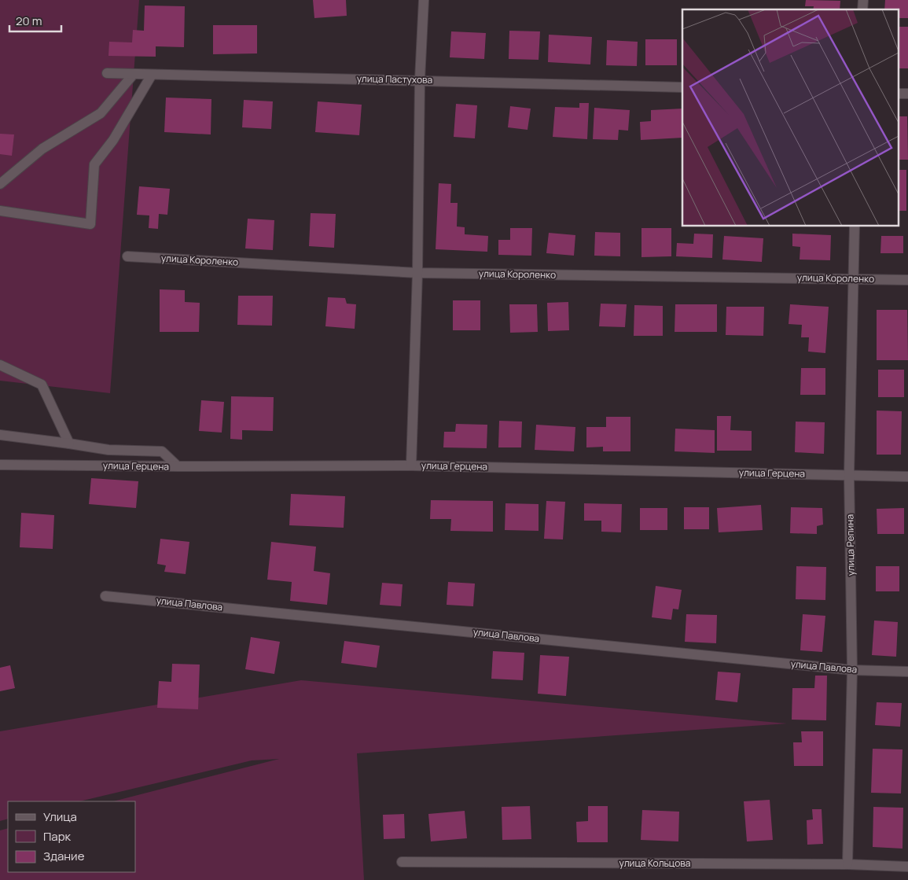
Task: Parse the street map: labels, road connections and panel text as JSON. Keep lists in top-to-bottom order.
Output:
{
  "streets": {
    "street": [
      "улица Пастухова",
      "улица Короленко",
      "улица Герцена",
      "улица Репина",
      "улица Павлова",
      "улица Кольцова"
    ]
  },
  "crossings": [
    ["улица Короленко", "улица Репина"],
    ["улица Герцена", "улица Репина"],
    ["улица Репина", "улица Павлова"],
    ["улица Репина", "улица Кольцова"]
  ],
  "legend": ["Улица", "Парк", "Здание"],
  "scale_bar": "20 m"
}
